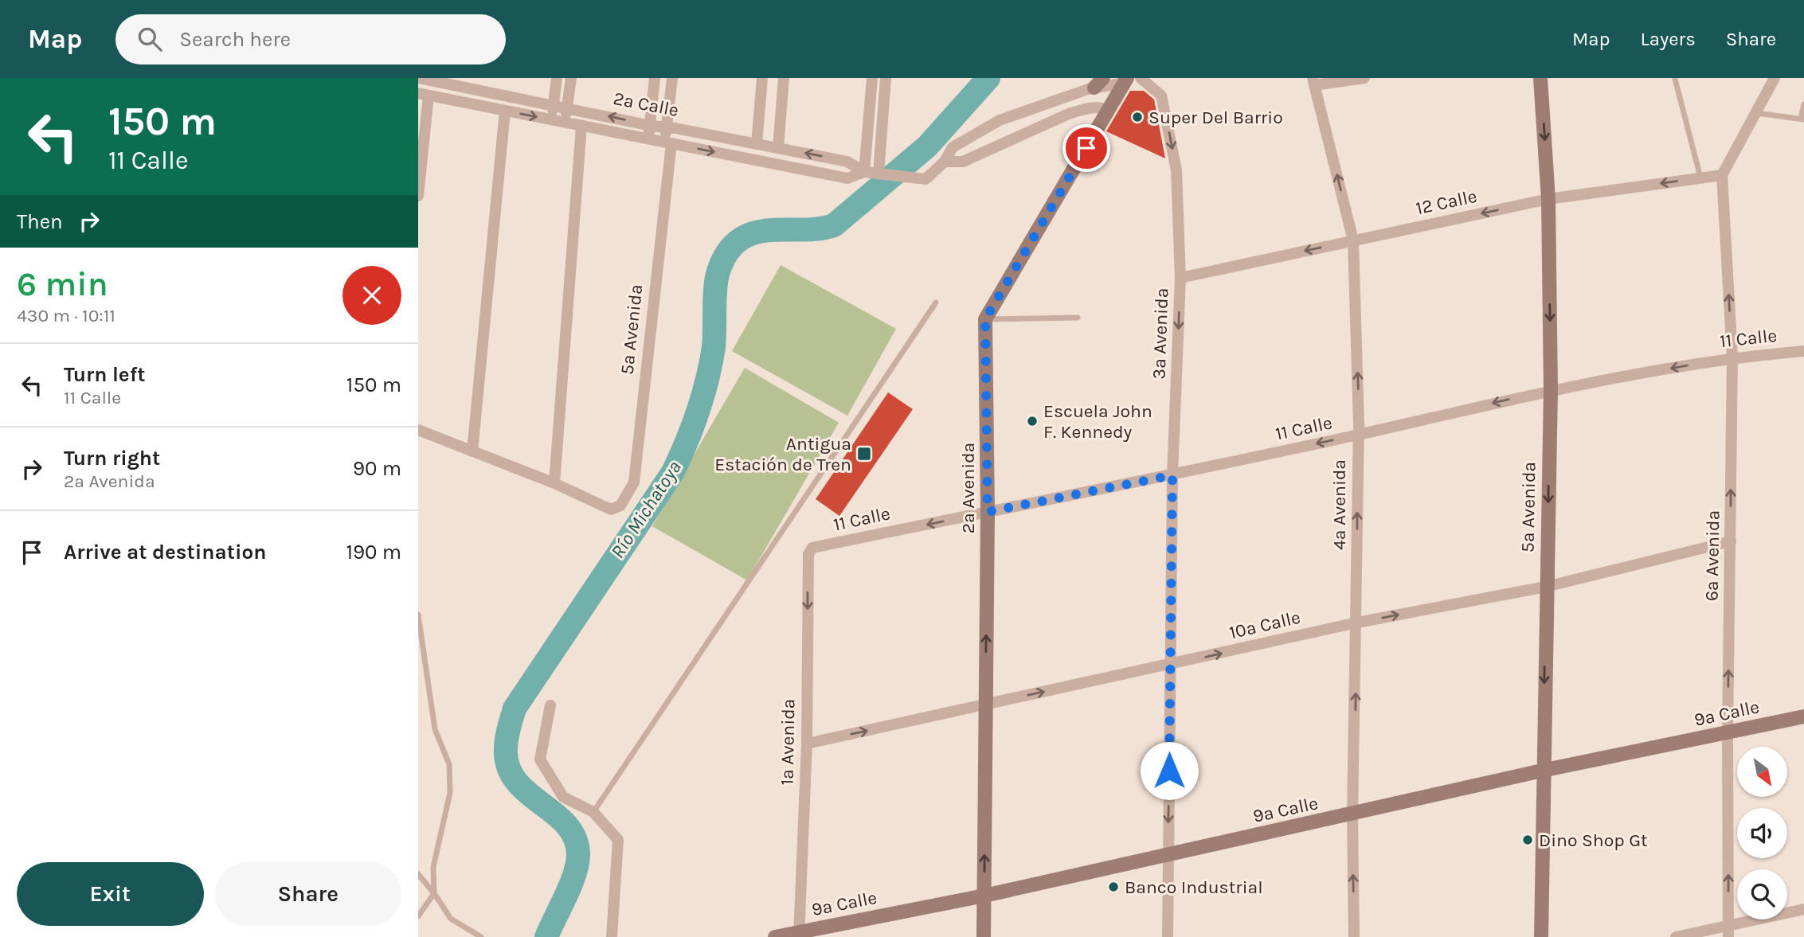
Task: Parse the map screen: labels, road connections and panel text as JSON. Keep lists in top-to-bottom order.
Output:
{
  "streets": {
    "main road": ["5a Avenida", "2a Avenida", "9a Calle"],
    "street": [
      "2a Calle",
      "12 Calle",
      "3a Avenida",
      "11 Calle",
      "4a Avenida",
      "6a Avenida",
      "10a Calle",
      "1a Avenida"
    ]
  },
  "crossings": [
    ["2a Calle", "5a Avenida"],
    ["12 Calle", "5a Avenida"],
    ["12 Calle", "3a Avenida"],
    ["12 Calle", "4a Avenida"],
    ["12 Calle", "6a Avenida"],
    ["5a Avenida", "11 Calle"],
    ["5a Avenida", "10a Calle"],
    ["5a Avenida", "9a Calle"],
    ["3a Avenida", "11 Calle"],
    ["3a Avenida", "10a Calle"],
    ["3a Avenida", "9a Calle"],
    ["11 Calle", "2a Avenida"],
    ["11 Calle", "4a Avenida"],
    ["11 Calle", "6a Avenida"],
    ["11 Calle", "1a Avenida"],
    ["2a Avenida", "10a Calle"],
    ["2a Avenida", "9a Calle"],
    ["4a Avenida", "10a Calle"],
    ["4a Avenida", "9a Calle"],
    ["6a Avenida", "10a Calle"],
    ["6a Avenida", "9a Calle"],
    ["10a Calle", "1a Avenida"],
    ["9a Calle", "1a Avenida"]
  ],
  "one_way": [
    "12 Calle",
    "5a Avenida",
    "3a Avenida",
    "11 Calle",
    "2a Avenida",
    "4a Avenida",
    "6a Avenida",
    "10a Calle",
    "1a Avenida"
  ],
  "water": ["Río Michatoya"],
  "places": {
    "other": [
      "Super Del Barrio",
      "Escuela John F. Kennedy",
      "Dino Shop Gt",
      "Banco Industrial"
    ],
    "transit": ["Antigua Estación de Tren"]
  },
  "north": "bottom right",
  "page": {
    "header": "Map",
    "search": "Search here",
    "nav": ["Map", "Layers", "Share"],
    "turn": ["150 m", "11 Calle"],
    "then": "Then",
    "heading": ["6 min", "430 m · 10:11"],
    "list": [
      {
        "name": "Turn left",
        "note": "11 Calle",
        "value": "150 m"
      },
      {
        "name": "Turn right",
        "note": "2a Avenida",
        "value": "90 m"
      },
      {
        "name": "Arrive at destination",
        "value": "190 m"
      }
    ],
    "buttons": ["Exit", "Share"]
  }
}
